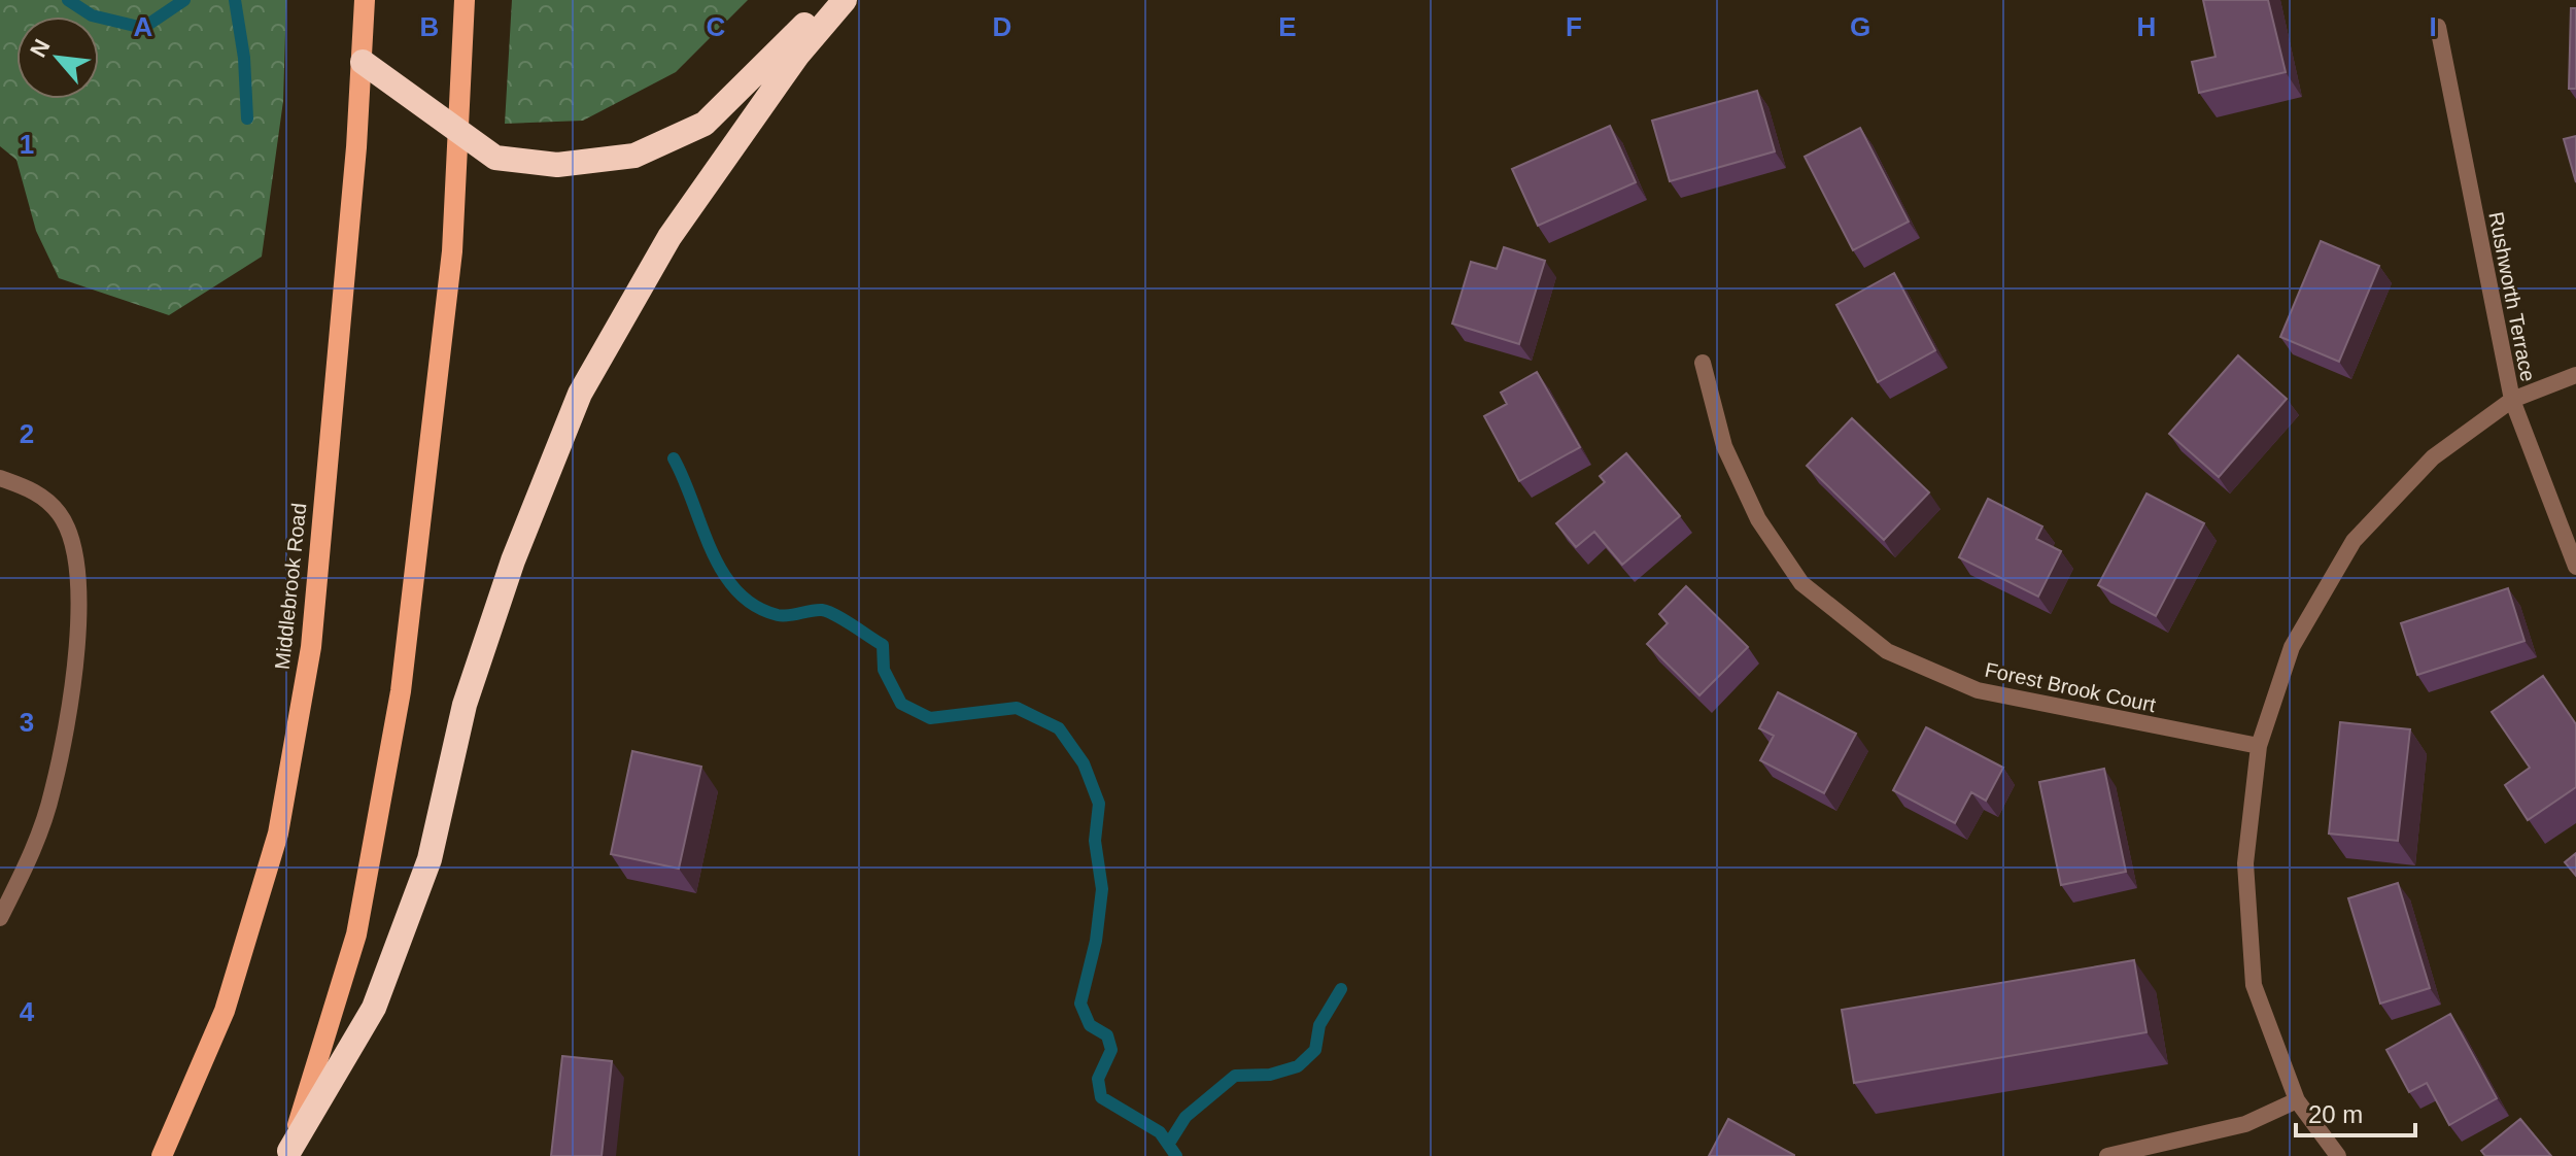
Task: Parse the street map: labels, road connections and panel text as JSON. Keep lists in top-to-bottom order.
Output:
{
  "streets": {
    "main road": ["Middlebrook Road"],
    "street": ["Rushworth Terrace", "Forest Brook Court"]
  },
  "scale_bar": "20 m",
  "north": "top left",
  "grid": {
    "columns": [
      "A",
      "B",
      "C",
      "D",
      "E",
      "F",
      "G",
      "H",
      "I"
    ],
    "rows": [
      "1",
      "2",
      "3",
      "4"
    ]
  }
}
